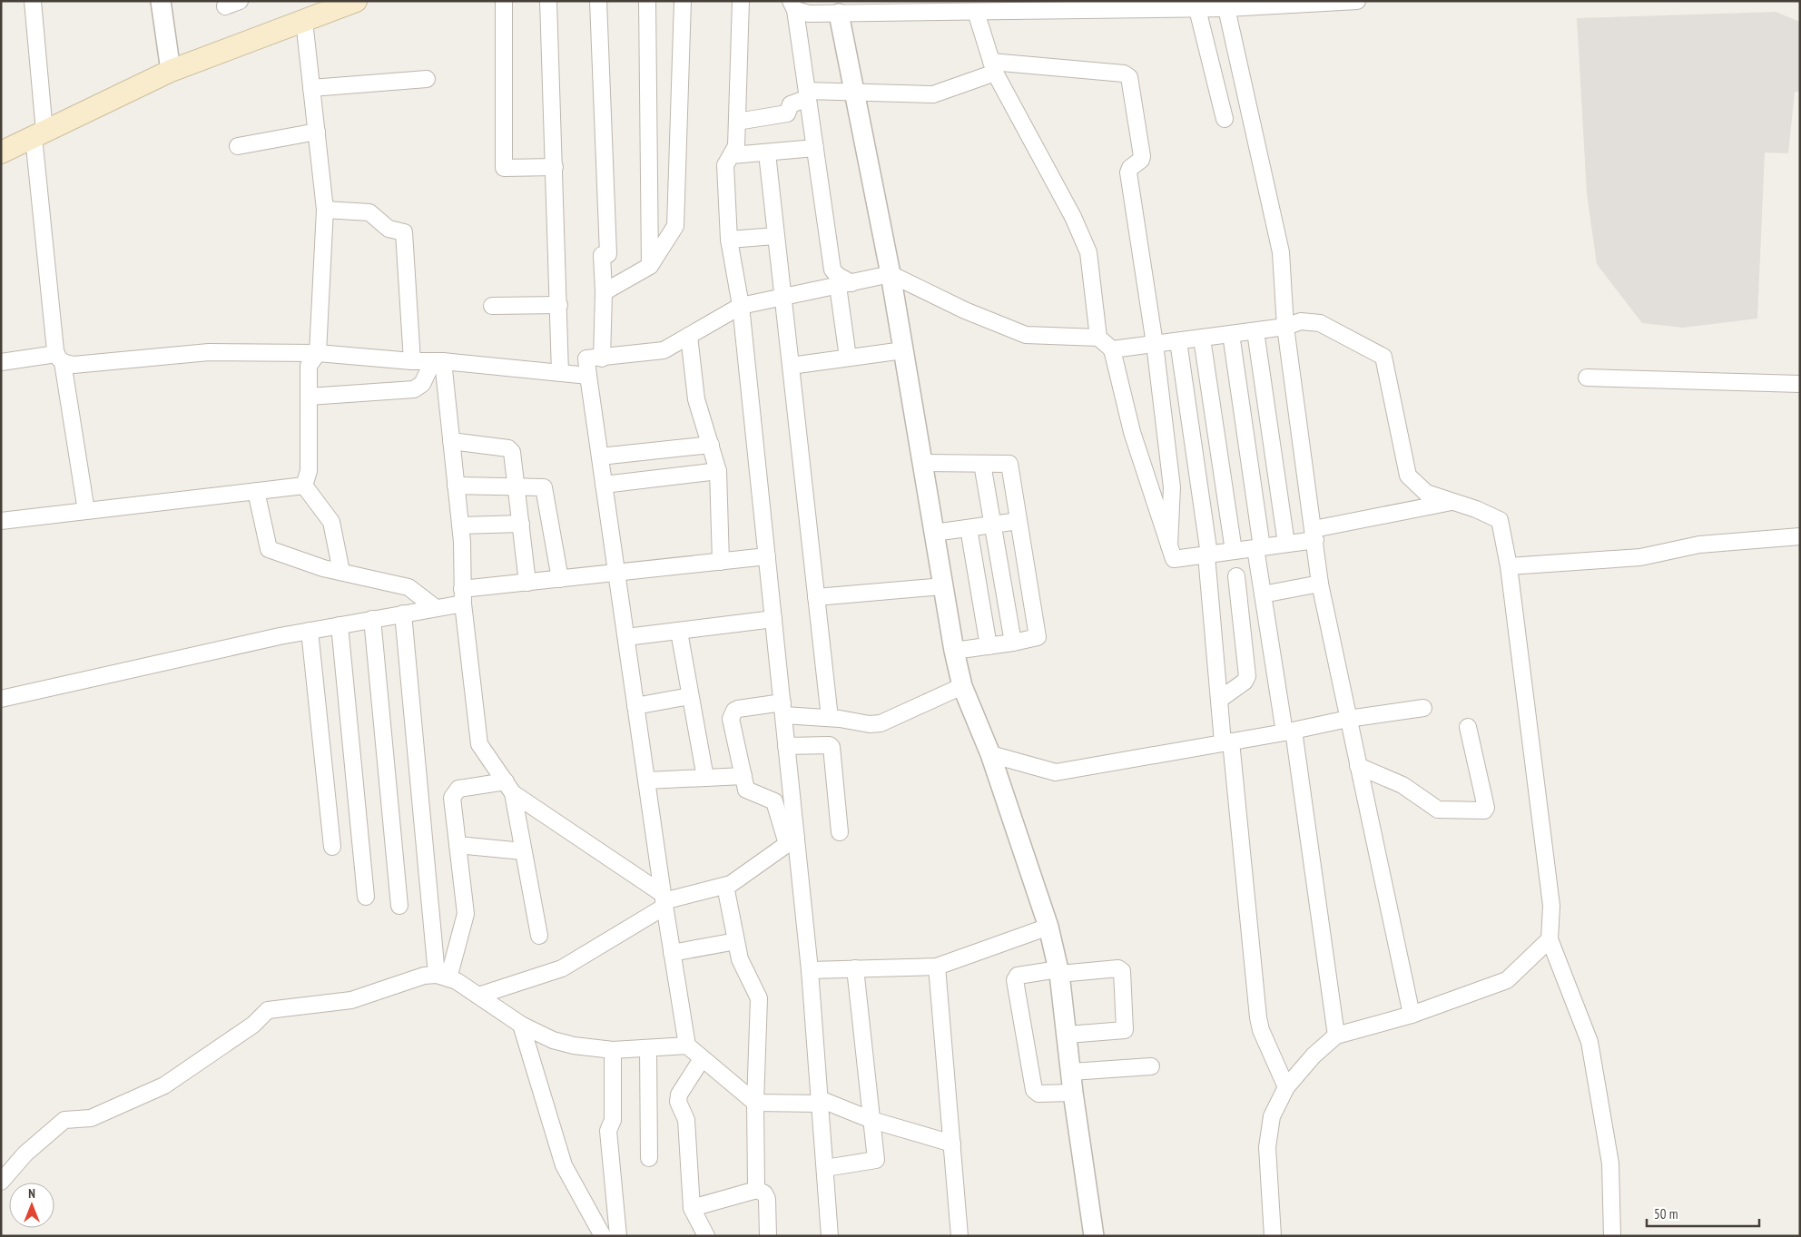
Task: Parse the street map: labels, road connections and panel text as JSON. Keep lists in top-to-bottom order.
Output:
{
  "scale_bar": "50 m",
  "north": "top"
}
